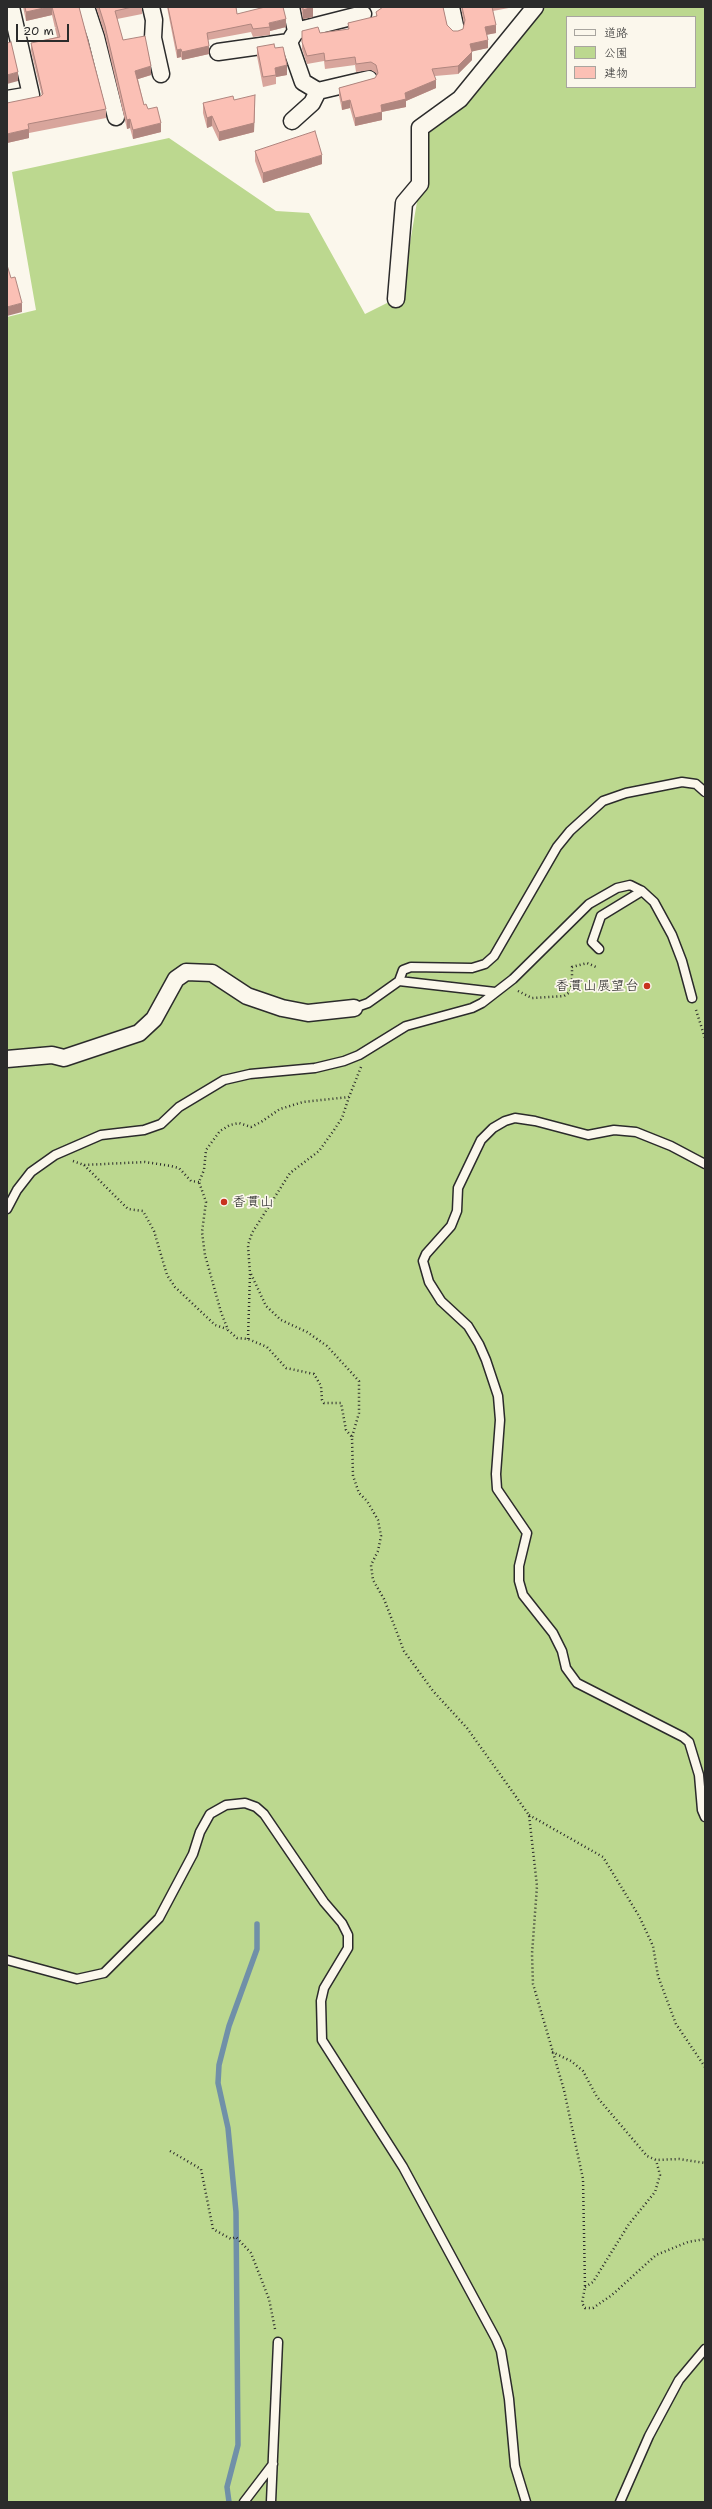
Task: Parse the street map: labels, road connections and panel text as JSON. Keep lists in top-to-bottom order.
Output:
{
  "places": ["香貫山展望台", "香貫山"],
  "legend": ["道路", "公園", "建物"],
  "scale_bar": "20 m"
}
